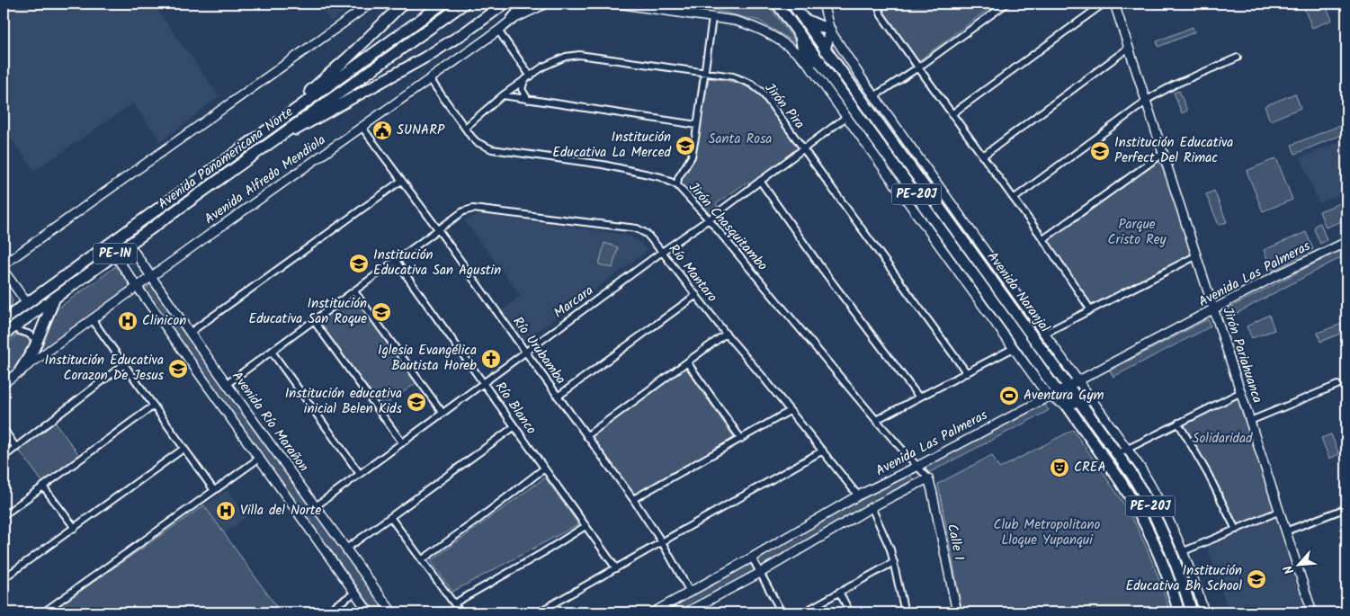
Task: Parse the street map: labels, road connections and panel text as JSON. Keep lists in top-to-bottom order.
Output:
{
  "streets": {
    "highway": [
      "Avenida Panamericana Norte",
      "PE-20J",
      "PE-1N",
      "Avenida Naranjal"
    ],
    "main road": [
      "Avenida Alfredo Mendiola",
      "Avenida Las Palmeras",
      "Jirón Pariahuanca",
      "Avenida Río Marañon",
      "Calle 1"
    ],
    "street": [
      "Jirón Pira",
      "Jirón Chasquitambo",
      "Río Mantaro",
      "Marcara",
      "Río Urubamba",
      "Río Blanco"
    ]
  },
  "crossings": [
    ["Jirón Pira", "Jirón Chasquitambo"],
    ["Jirón Pira", "Marcara"],
    ["Avenida Panamericana Norte", "Avenida Río Marañon"],
    ["Avenida Alfredo Mendiola", "Jirón Chasquitambo"],
    ["Avenida Alfredo Mendiola", "Río Urubamba"],
    ["Avenida Alfredo Mendiola", "Avenida Río Marañon"],
    ["Jirón Chasquitambo", "Avenida Las Palmeras"],
    ["Jirón Chasquitambo", "Marcara"],
    ["Jirón Chasquitambo", "Calle 1"],
    ["Río Mantaro", "Avenida Las Palmeras"],
    ["Río Mantaro", "Marcara"],
    ["Río Mantaro", "Río Urubamba"],
    ["Río Mantaro", "Río Blanco"],
    ["Río Mantaro", "Avenida Río Marañon"],
    ["Avenida Las Palmeras", "Avenida Naranjal"],
    ["Avenida Las Palmeras", "Río Urubamba"],
    ["Avenida Las Palmeras", "Jirón Pariahuanca"],
    ["Avenida Naranjal", "Marcara"],
    ["Marcara", "Río Urubamba"],
    ["Marcara", "Río Blanco"],
    ["Marcara", "Avenida Río Marañon"]
  ],
  "parks": [
    "Santa Rosa",
    "Parque Cristo Rey",
    "Solidaridad",
    "Club Metropolitano Lloque Yupanqui"
  ],
  "places": {
    "public building": ["SUNARP"],
    "school or university": [
      "Institución Educativa La Merced",
      "Institución Educativa Perfect Del Rimac",
      "Institución Educativa San Agustin",
      "Institución Educativa San Roque",
      "Institución Educativa Corazon De Jesus",
      "Institución educativa inicial Belen Kids",
      "Institución Educativa Bh School"
    ],
    "hospital": ["Clinicon", "Villa del Norte"],
    "church": ["Iglesia Evangélica Bautista Horeb"],
    "sports": ["Aventura Gym"],
    "theatre": ["CREA"]
  },
  "north": "bottom left"
}
